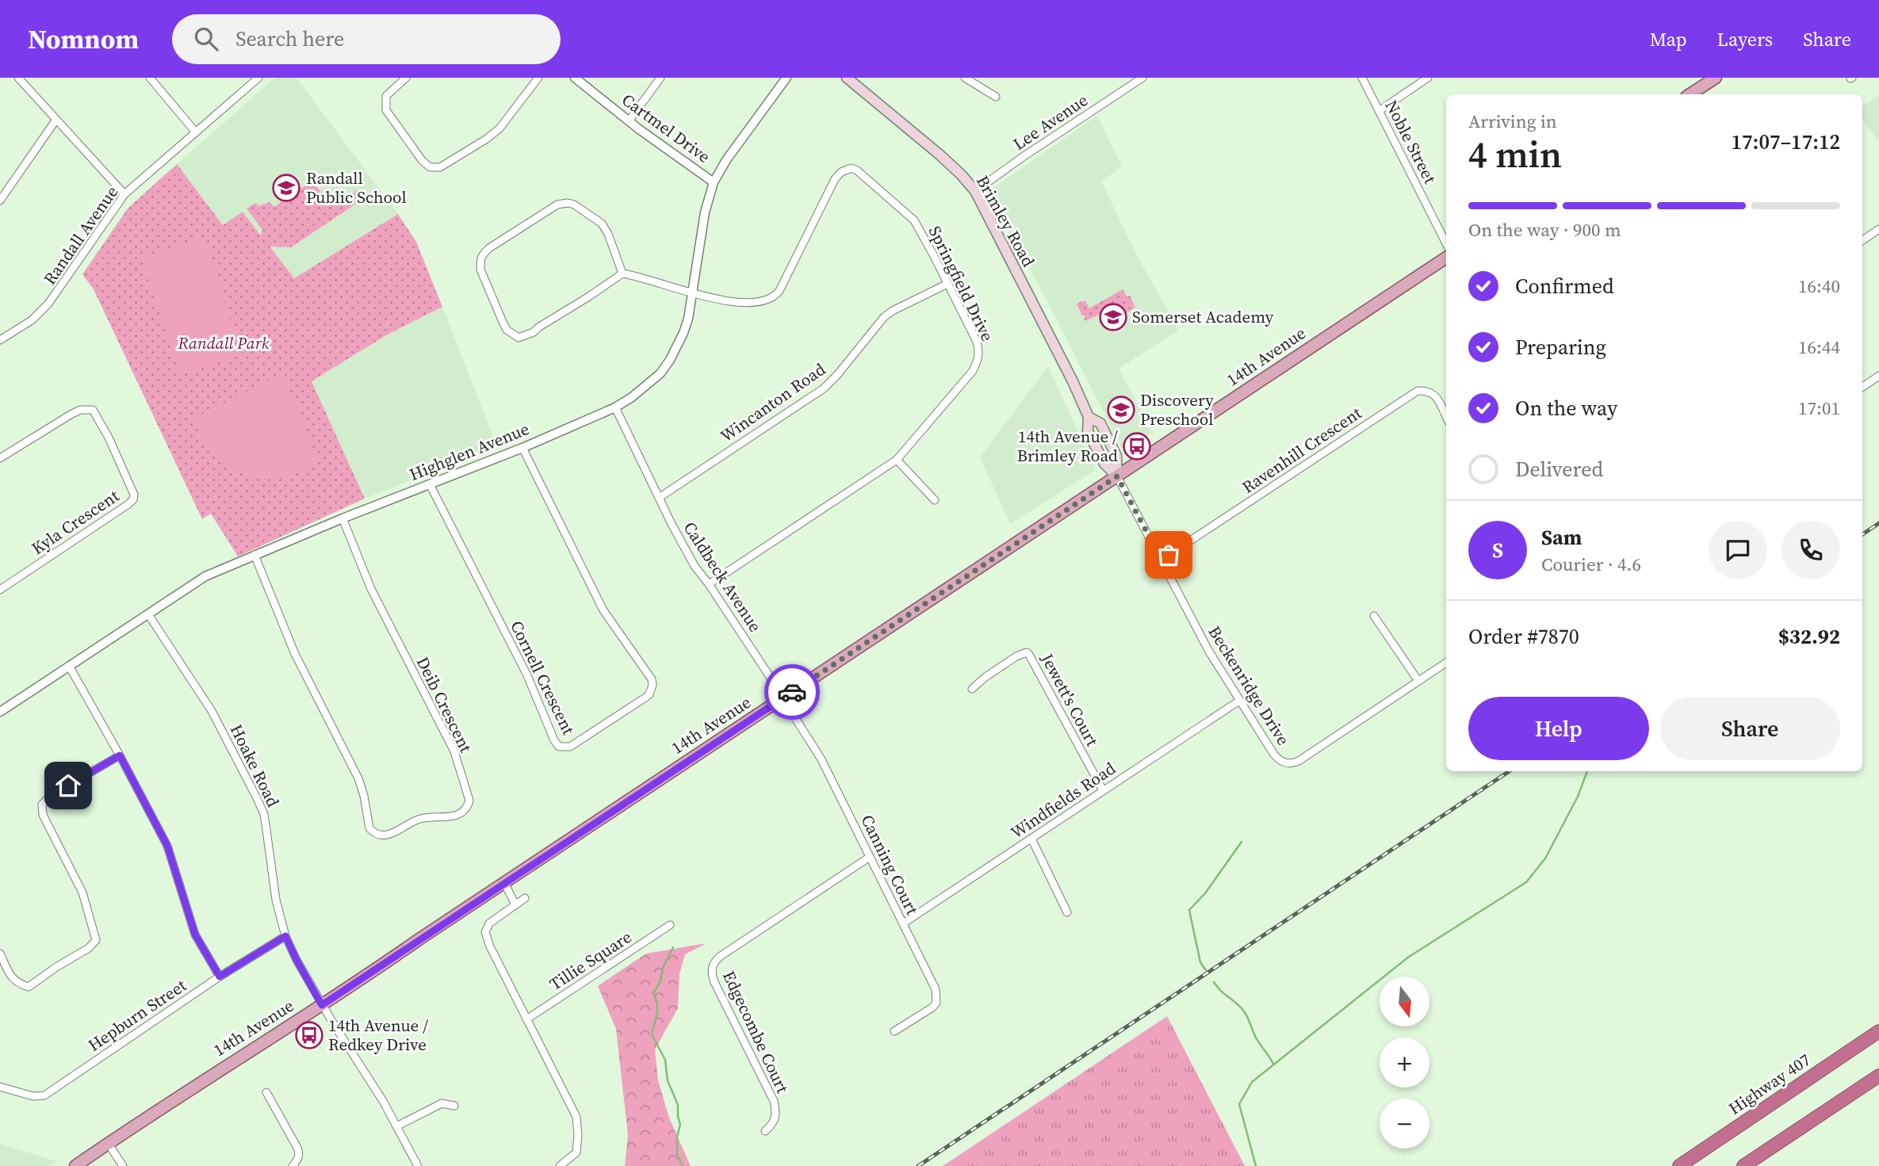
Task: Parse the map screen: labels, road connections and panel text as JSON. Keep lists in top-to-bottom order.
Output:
{
  "streets": {
    "highway": ["Highway 407"],
    "main road": ["Brimley Road", "14th Avenue"],
    "street": [
      "Lee Avenue",
      "Cartmel Drive",
      "Noble Street",
      "Randall Avenue",
      "Springfield Drive",
      "Wincanton Road",
      "Ravenhill Crescent",
      "Highglen Avenue",
      "Kyla Crescent",
      "Caldbeck Avenue",
      "Cornell Crescent",
      "Beckenridge Drive",
      "Jewett's Court",
      "Deib Crescent",
      "Hoake Road",
      "Windfields Road",
      "Canning Court",
      "Tillie Square",
      "Hepburn Street",
      "Edgecombe Court"
    ]
  },
  "crossings": [
    ["Lee Avenue", "Brimley Road"],
    ["Cartmel Drive", "Highglen Avenue"],
    ["Brimley Road", "14th Avenue"],
    ["Brimley Road", "Beckenridge Drive"],
    ["Springfield Drive", "Wincanton Road"],
    ["Springfield Drive", "Highglen Avenue"],
    ["Springfield Drive", "Caldbeck Avenue"],
    ["14th Avenue", "Caldbeck Avenue"],
    ["14th Avenue", "Beckenridge Drive"],
    ["14th Avenue", "Hoake Road"],
    ["14th Avenue", "Canning Court"],
    ["Wincanton Road", "Caldbeck Avenue"],
    ["Ravenhill Crescent", "Beckenridge Drive"],
    ["Highglen Avenue", "Caldbeck Avenue"],
    ["Highglen Avenue", "Cornell Crescent"],
    ["Highglen Avenue", "Deib Crescent"],
    ["Highglen Avenue", "Hoake Road"],
    ["Caldbeck Avenue", "Canning Court"],
    ["Beckenridge Drive", "Windfields Road"],
    ["Jewett's Court", "Windfields Road"],
    ["Hoake Road", "Hepburn Street"],
    ["Windfields Road", "Canning Court"],
    ["Canning Court", "Edgecombe Court"]
  ],
  "parks": ["Randall Park"],
  "places": {
    "school or university": ["Randall Public School", "Somerset Academy", "Discovery Preschool"],
    "bus stop": ["14th Avenue / Brimley Road", "14th Avenue / Redkey Drive"]
  },
  "north": "bottom",
  "page": {
    "header": "Nomnom",
    "search": "Search here",
    "nav": ["Map", "Layers", "Share"],
    "heading": ["4 min", "Arriving in", "17:07–17:12"],
    "panel": [
      "Sam",
      "Courier · 4.6",
      "Order #7870",
      "$32.92"
    ],
    "bar": "On the way · 900 m",
    "list": [
      ["Confirmed", "16:40"],
      ["Preparing", "16:44"],
      ["On the way", "17:01"],
      "Delivered"
    ],
    "round": "S",
    "buttons": ["Help", "Share"],
    "map_buttons": ["+", "−"]
  }
}
